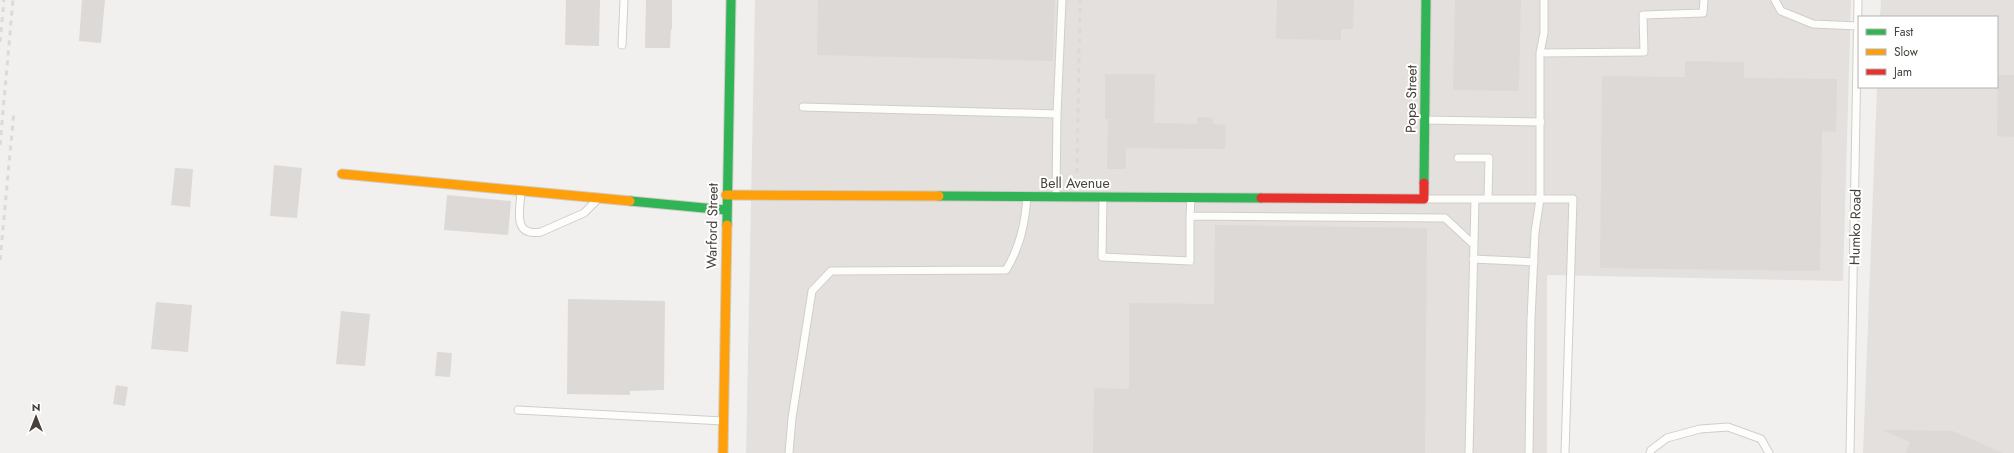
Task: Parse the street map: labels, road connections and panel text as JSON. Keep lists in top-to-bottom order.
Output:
{
  "streets": {
    "street": ["Pope Street", "Bell Avenue", "Warford Street"],
    "lane": ["Humko Road"]
  },
  "crossings": [
    ["Pope Street", "Bell Avenue"],
    ["Bell Avenue", "Warford Street"]
  ],
  "legend": ["Fast", "Slow", "Jam"],
  "north": "top"
}
